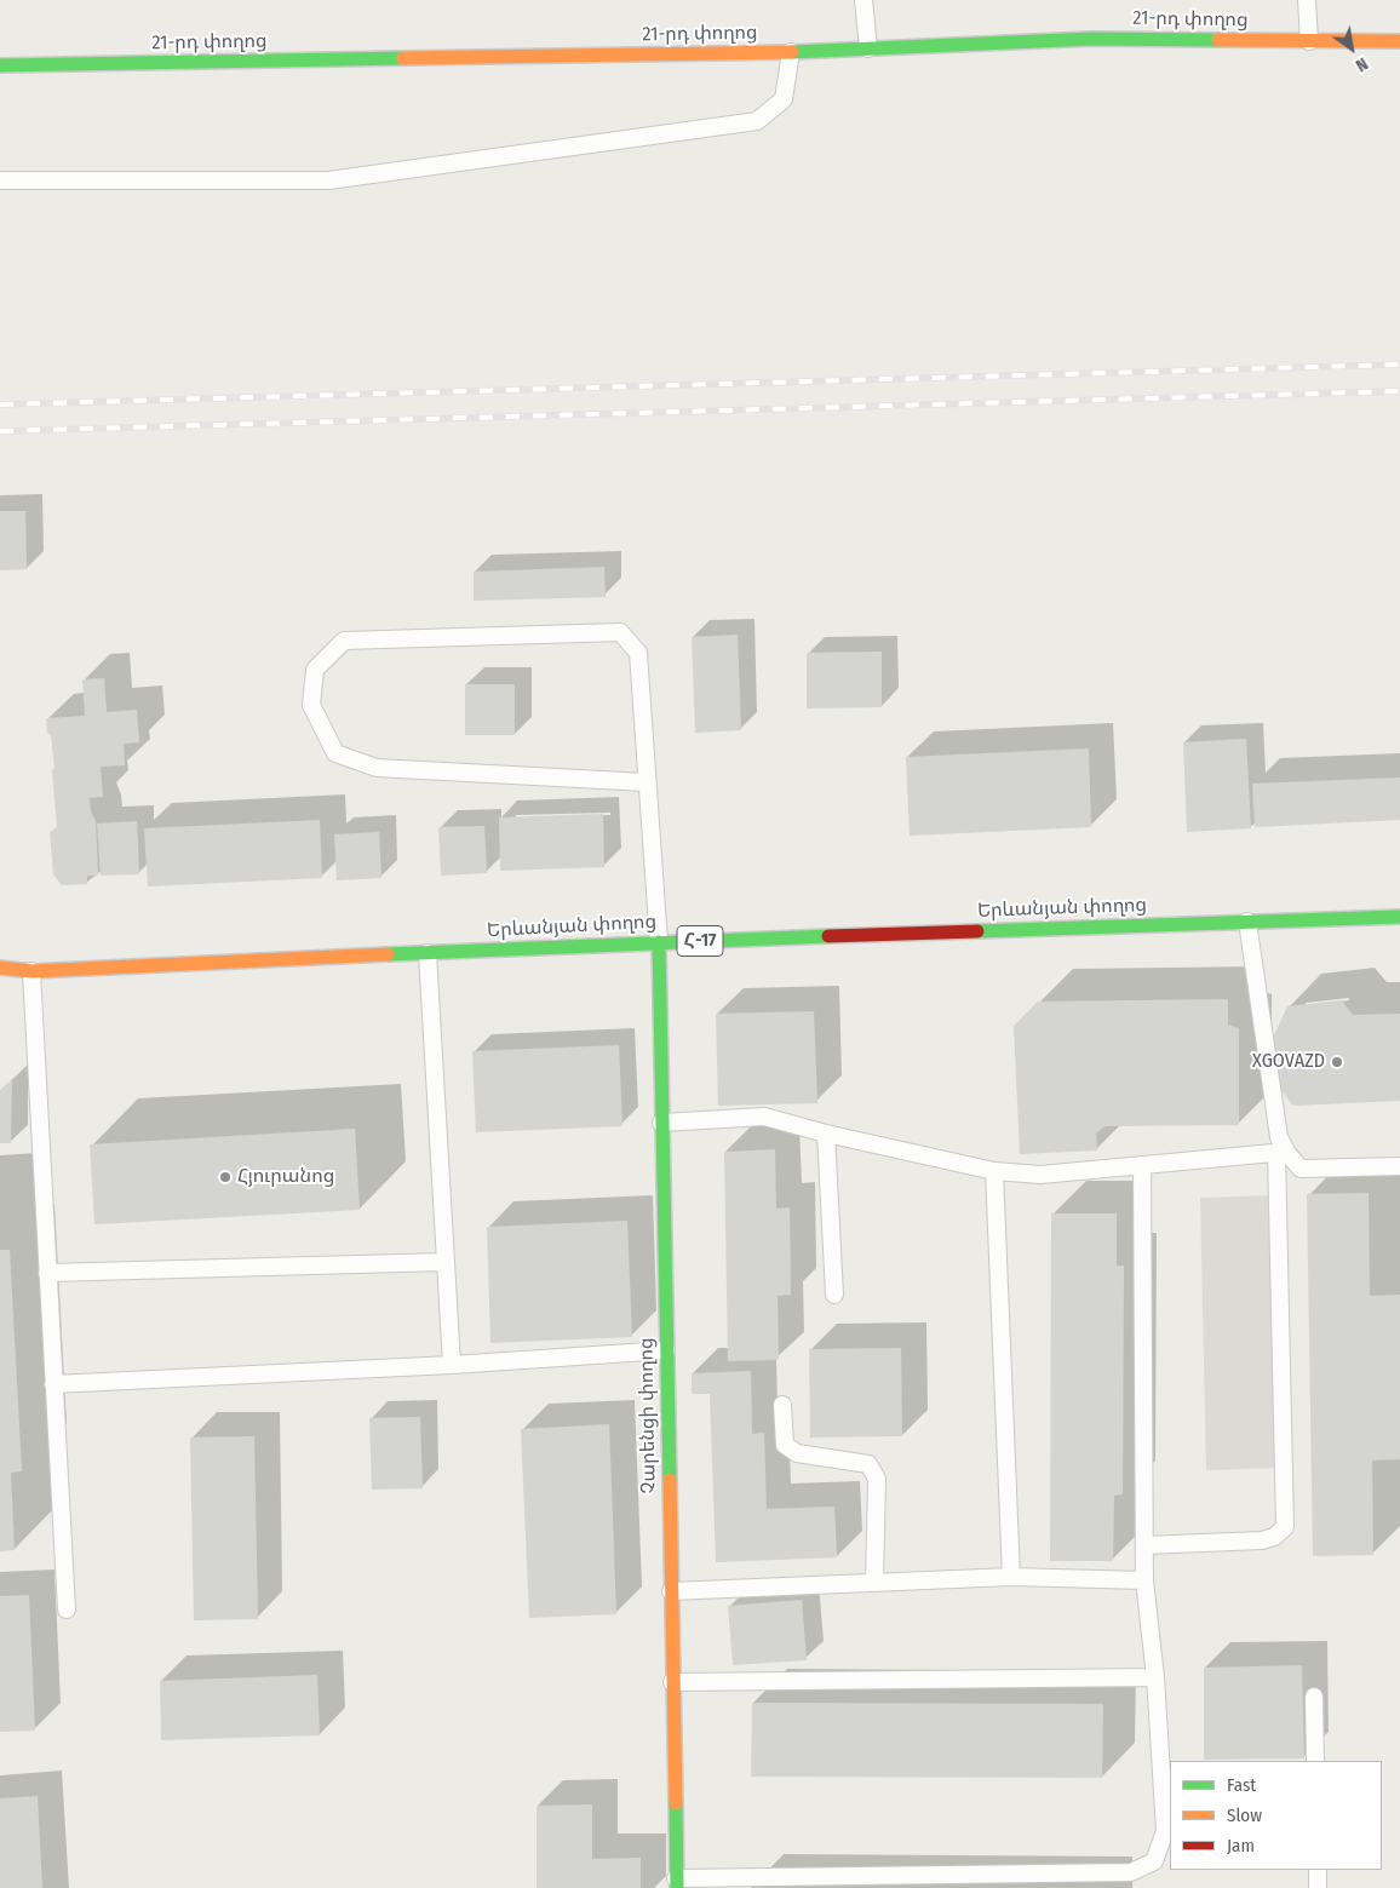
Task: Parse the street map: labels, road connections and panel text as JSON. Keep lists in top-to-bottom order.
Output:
{
  "streets": {
    "main road": [
      "21-րդ փողոց",
      "Երևանյան փողոց",
      "Հ-17",
      "Չարենցի փողոց"
    ]
  },
  "crossings": [
    ["Երևանյան փողոց", "Չարենցի փողոց"]
  ],
  "places": ["XGOVAZD", "Հյուրանոց"],
  "legend": ["Fast", "Slow", "Jam"],
  "north": "bottom right"
}
